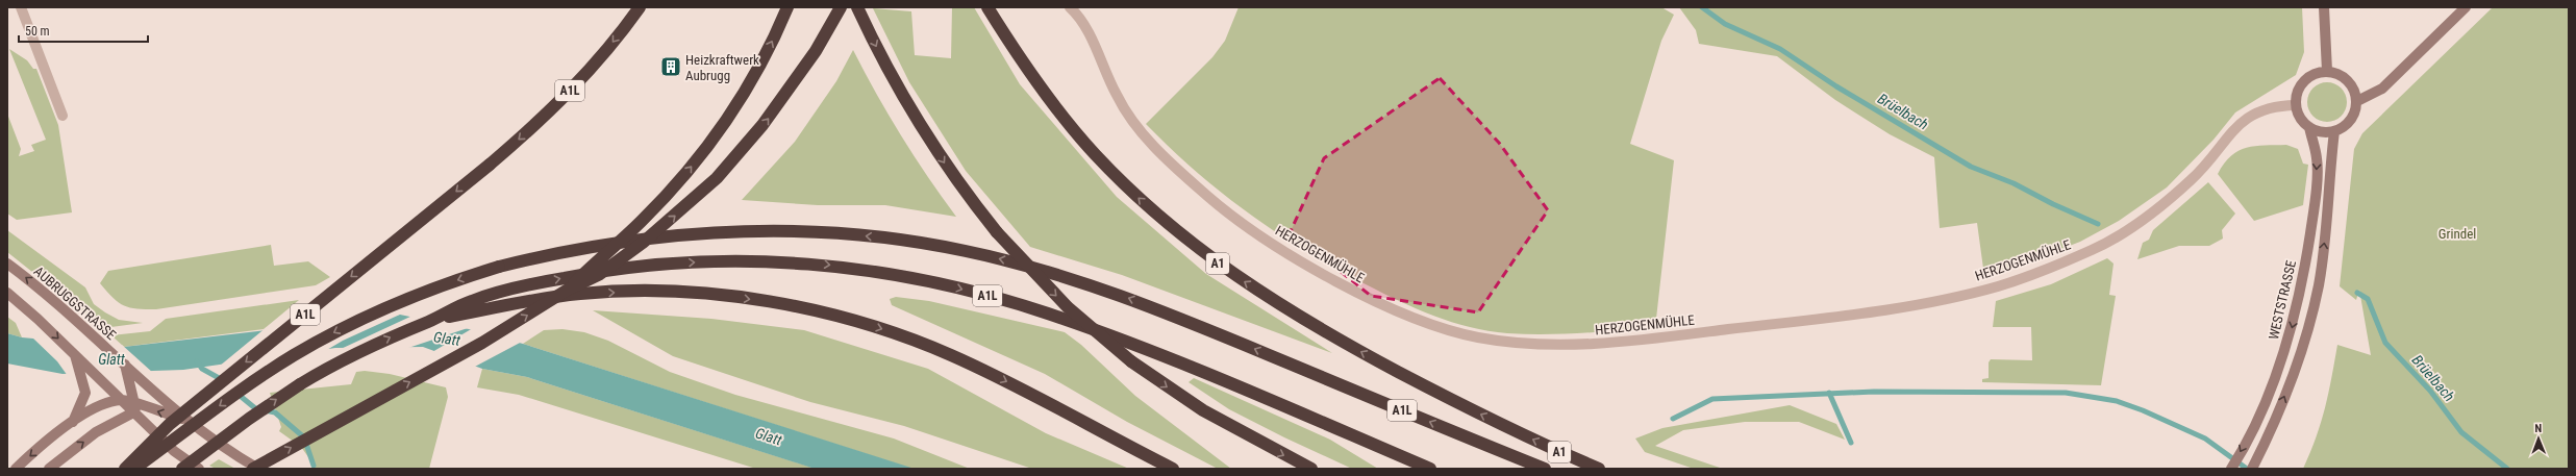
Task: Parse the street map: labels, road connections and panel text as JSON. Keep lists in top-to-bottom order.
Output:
{
  "streets": {
    "highway": ["A1L", "A1"],
    "street": ["HERZOGENMÜHLE", "WESTSTRASSE", "AUBRUGGSTRASSE"]
  },
  "crossings": [
    ["HERZOGENMÜHLE", "WESTSTRASSE"]
  ],
  "water": ["Brüelbach", "Glatt"],
  "parks": ["Grindel"],
  "places": {
    "building": ["Heizkraftwerk Aubrugg"]
  },
  "scale_bar": "50 m",
  "north": "top"
}
